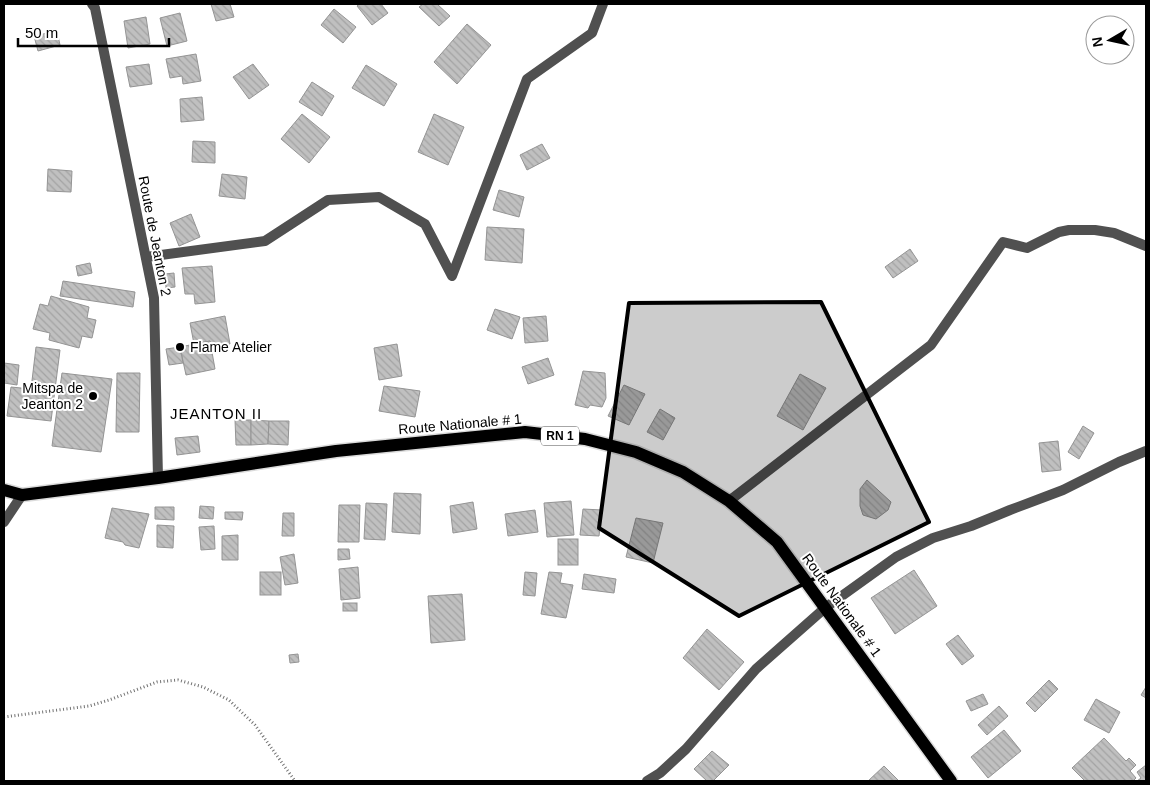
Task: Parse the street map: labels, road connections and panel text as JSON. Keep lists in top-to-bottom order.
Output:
{
  "streets": {
    "main road": ["Route Nationale # 1", "RN 1"],
    "street": ["Route de Jeanton 2"]
  },
  "crossings": [
    ["Route de Jeanton 2", "Route Nationale # 1"]
  ],
  "districts": ["JEANTON II"],
  "places": ["Flame Atelier", "Mitspa de Jeanton 2"],
  "scale_bar": "50 m",
  "north": "left"
}
